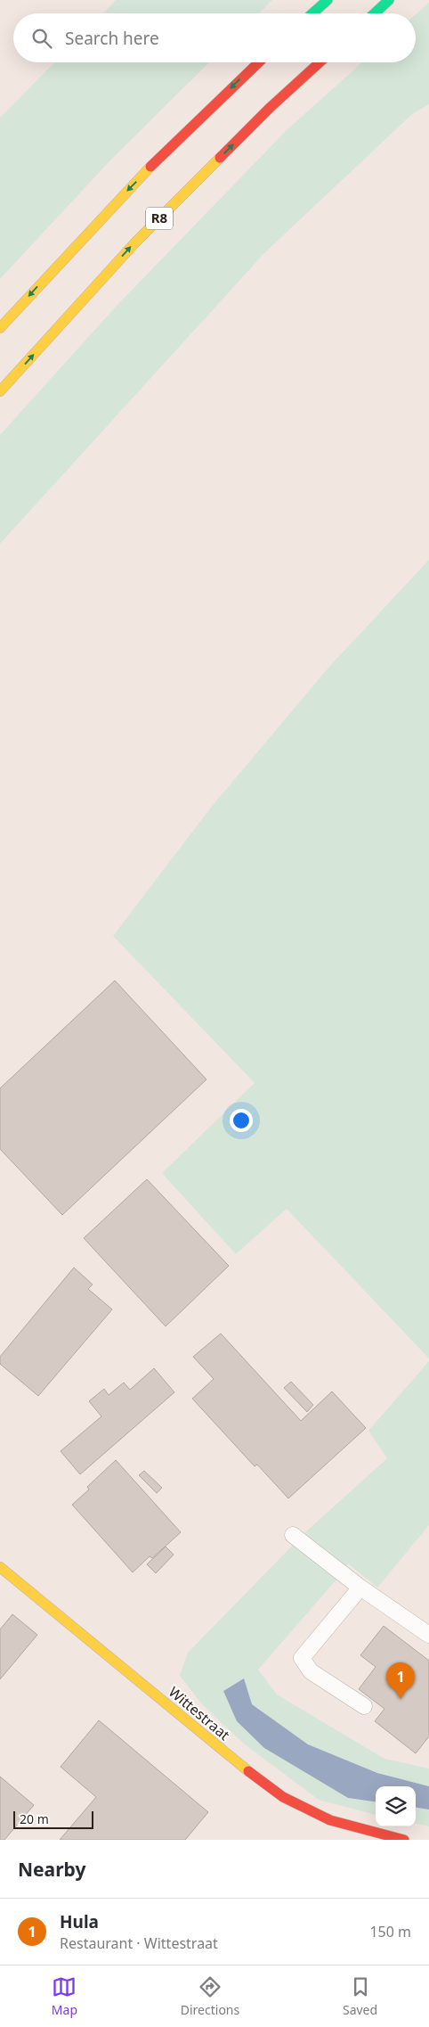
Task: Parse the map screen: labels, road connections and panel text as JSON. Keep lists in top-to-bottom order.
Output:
{
  "streets": {
    "main road": ["R8", "Wittestraat"]
  },
  "scale_bar": "20 m",
  "page": {
    "search": "Search here",
    "pins": "1",
    "scale": "20 m",
    "heading": "Nearby",
    "list": [
      {
        "mark": "1",
        "name": "Hula",
        "note": "Restaurant · Wittestraat",
        "value": "150 m"
      }
    ],
    "nav": ["Map", "Directions", "Saved"]
  }
}
